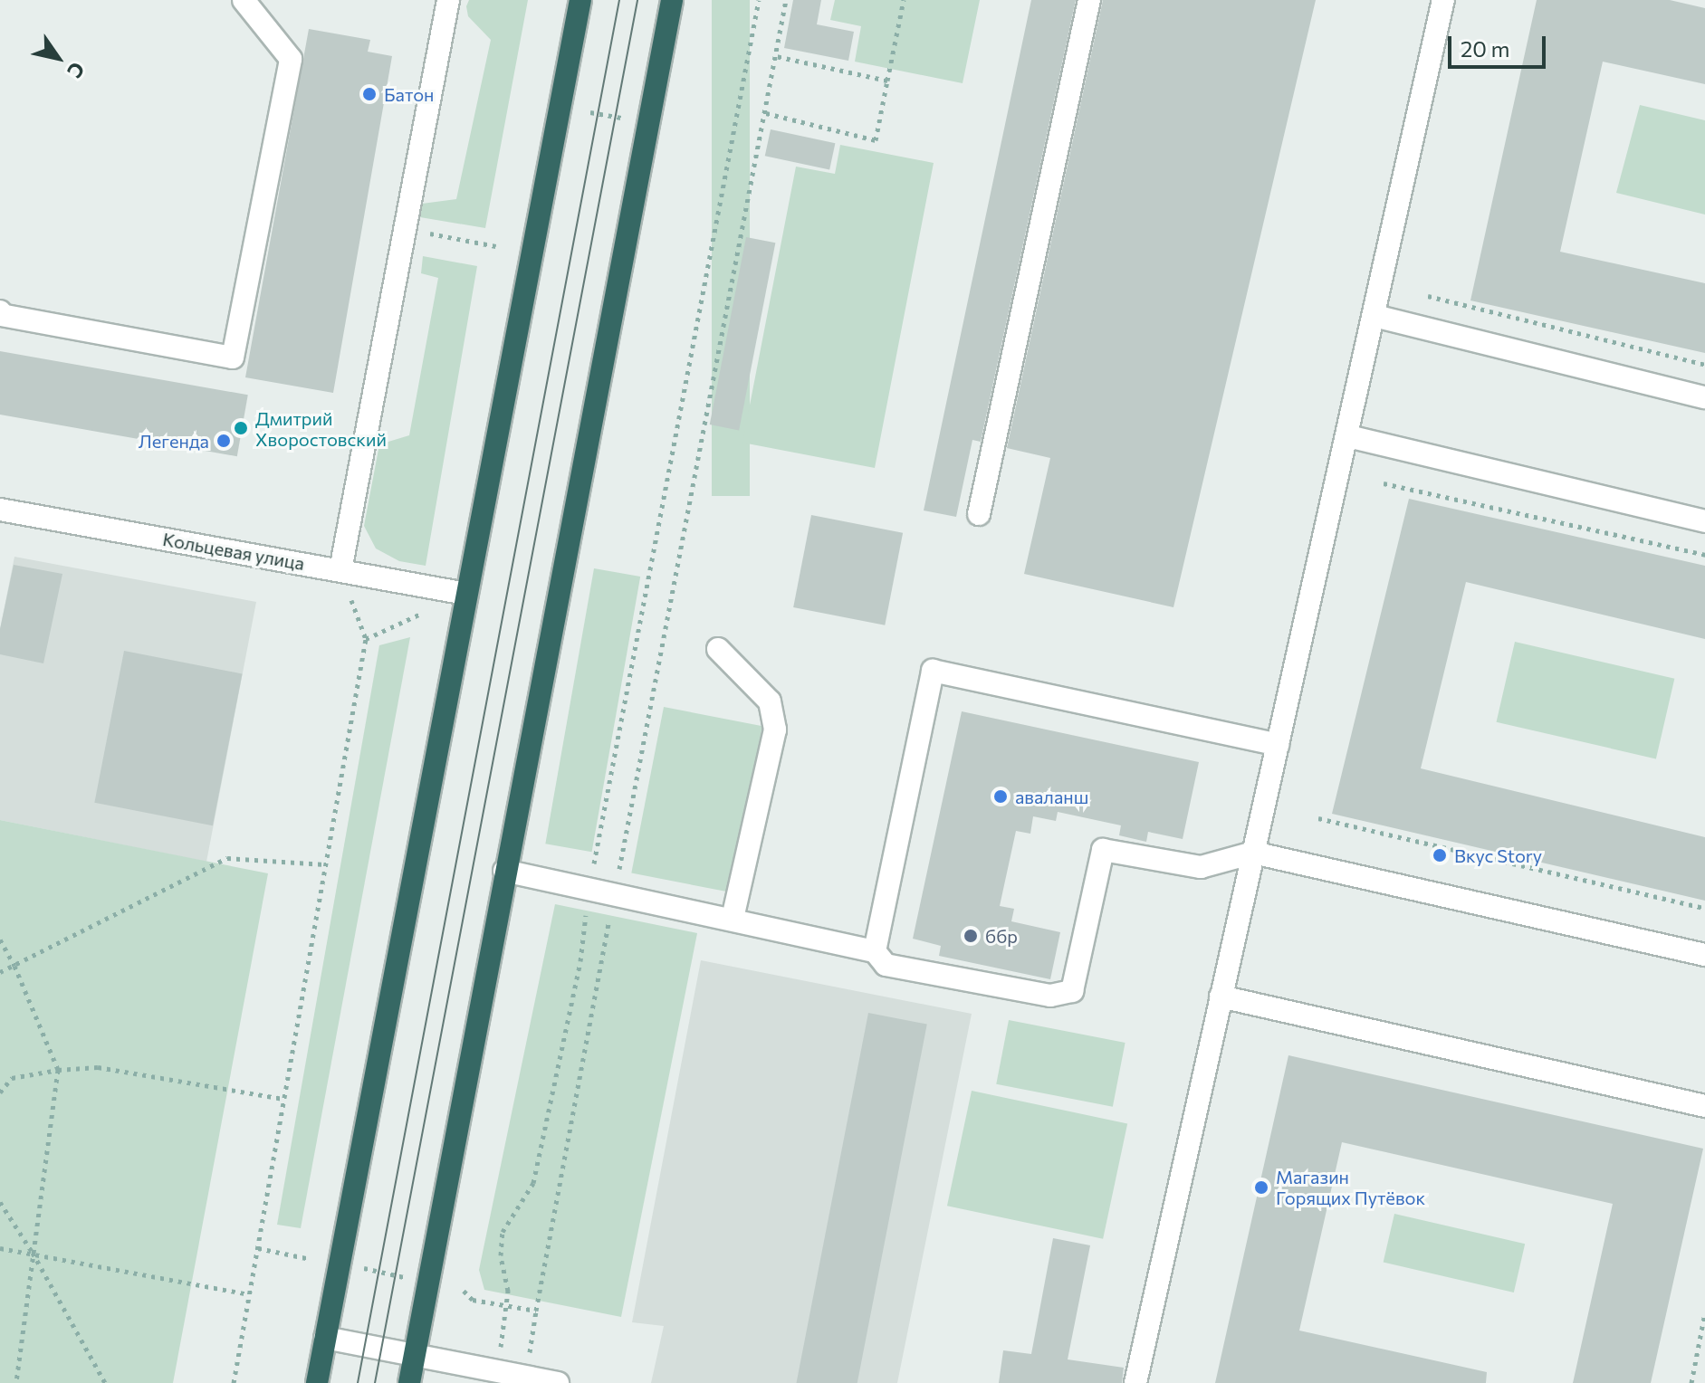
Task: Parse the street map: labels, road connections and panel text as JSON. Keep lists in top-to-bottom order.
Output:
{
  "streets": {
    "street": ["Кольцевая улица"]
  },
  "places": [
    "Батон",
    "Дмитрий Хворостовский",
    "Легенда",
    "аваланш",
    "Вкус Story",
    "ббр",
    "Магазин Горящих Путёвок"
  ],
  "scale_bar": "20 m",
  "north": "bottom right"
}
